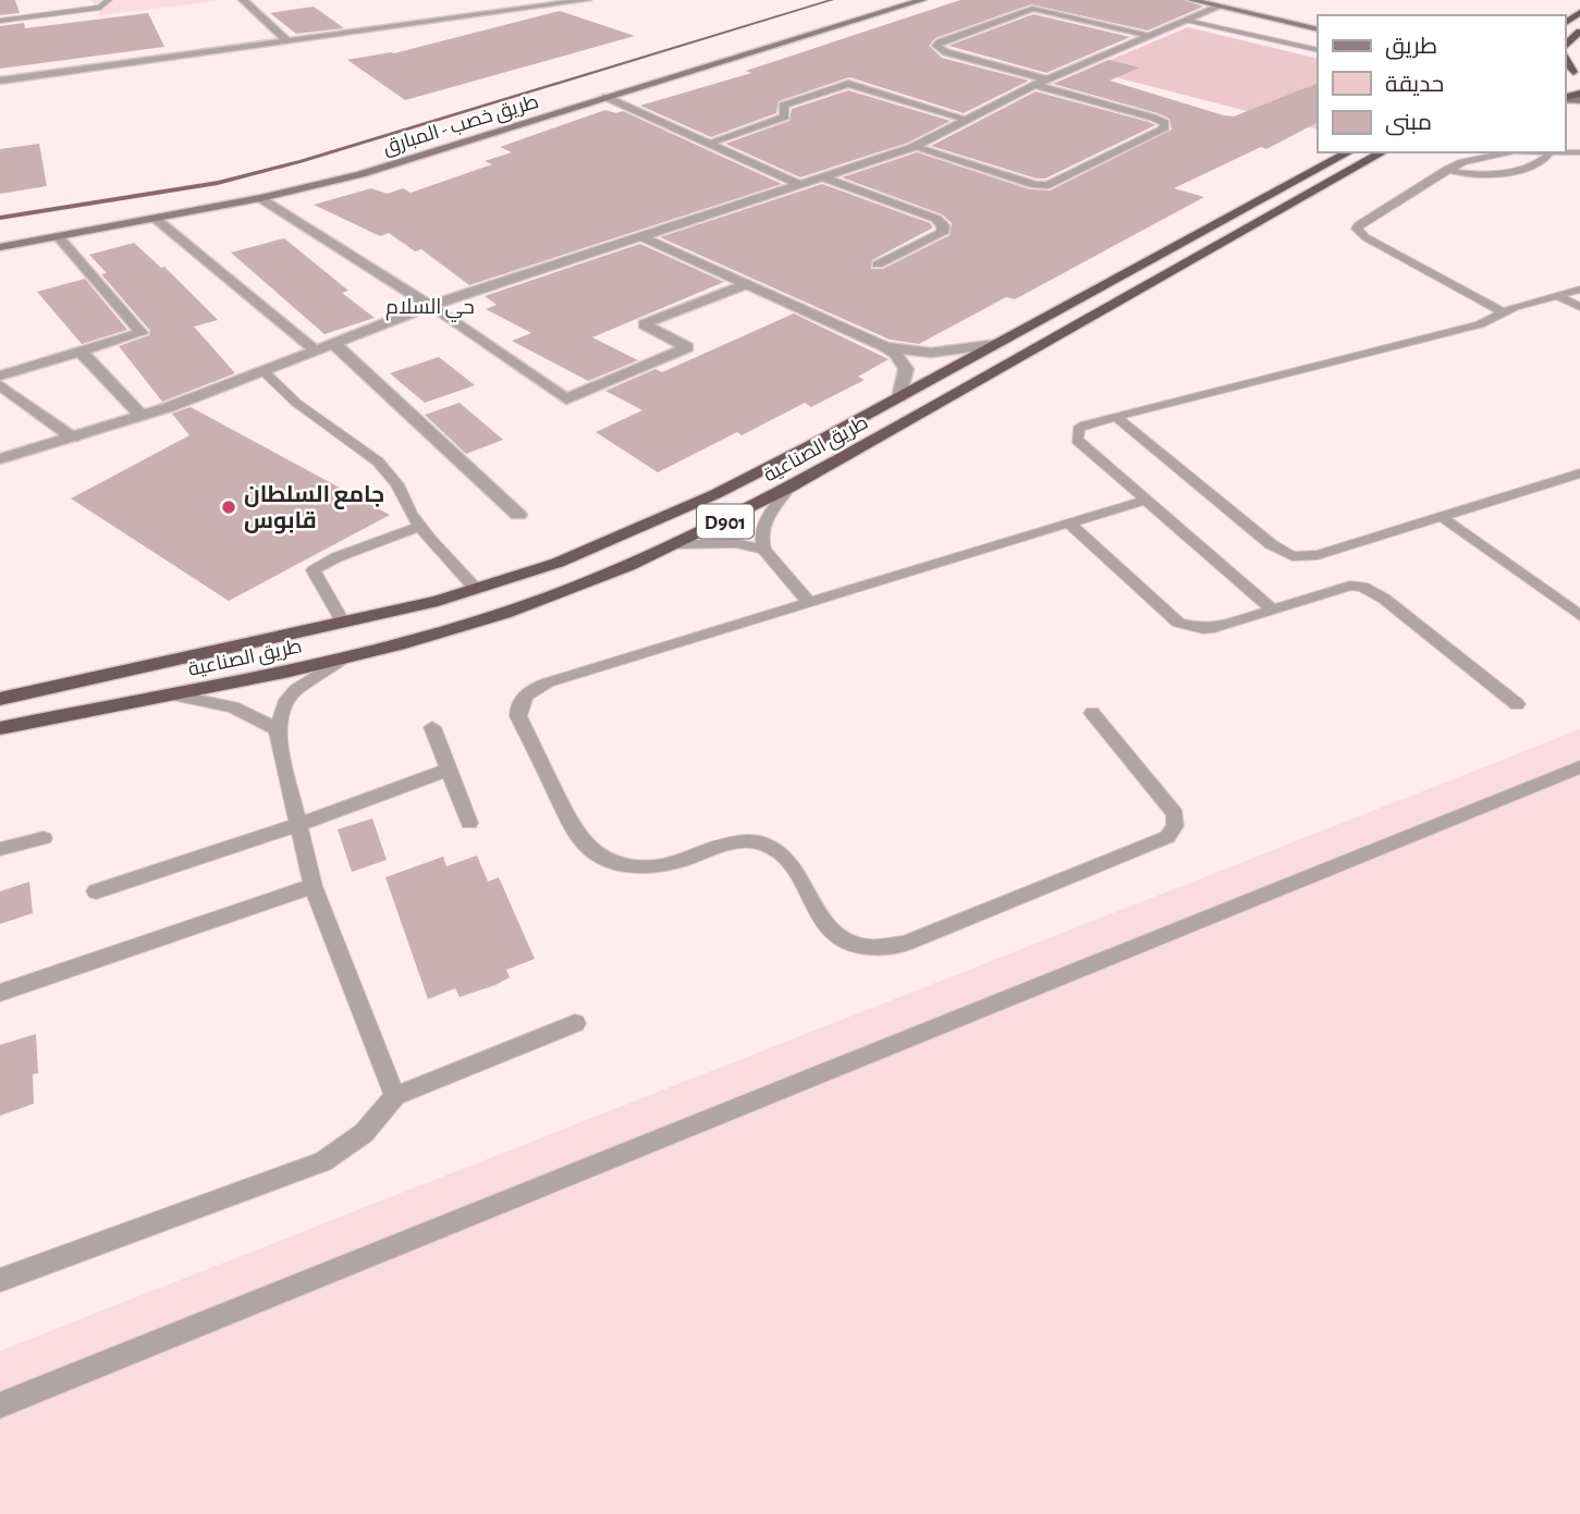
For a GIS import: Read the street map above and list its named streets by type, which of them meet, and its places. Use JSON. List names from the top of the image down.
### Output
{
  "streets": {
    "highway": ["طريق الصناعية", "D901"],
    "main road": ["طريق خصب - المبارق"]
  },
  "districts": ["حي السلام"],
  "places": ["جامع السلطان قابوس"],
  "legend": ["طريق", "حديقة", "مبنى"]
}
